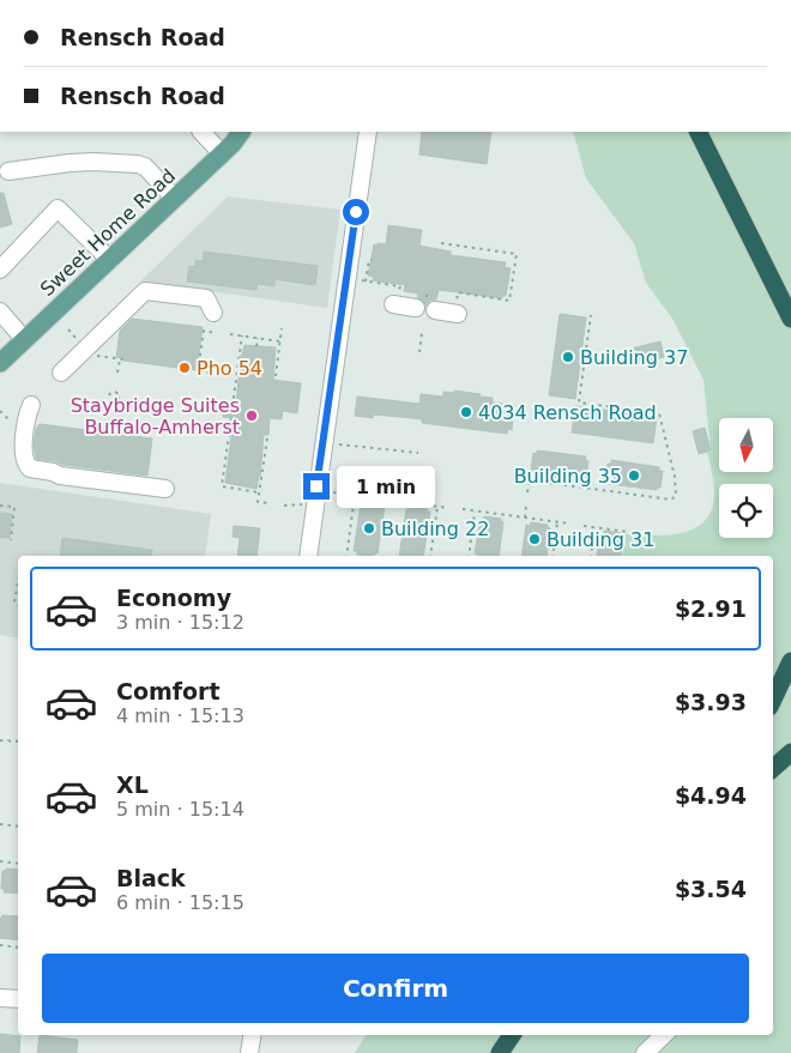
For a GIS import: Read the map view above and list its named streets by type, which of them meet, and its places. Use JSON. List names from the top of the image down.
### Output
{
  "streets": {
    "main road": ["Sweet Home Road"]
  },
  "places": [
    "Building 37",
    "Pho 54",
    "4034 Rensch Road",
    "Staybridge Suites Buffalo-Amherst",
    "Building 35",
    "Building 22",
    "Building 31"
  ],
  "north": "bottom",
  "page": {
    "banner": ["Rensch Road", "Rensch Road"],
    "bubble": "1 min",
    "list": [
      {
        "name": "Economy",
        "note": "3 min · 15:12",
        "value": "$2.91"
      },
      {
        "name": "Comfort",
        "note": "4 min · 15:13",
        "value": "$3.93"
      },
      {
        "name": "XL",
        "note": "5 min · 15:14",
        "value": "$4.94"
      },
      {
        "name": "Black",
        "note": "6 min · 15:15",
        "value": "$3.54"
      }
    ],
    "buttons": "Confirm"
  }
}
